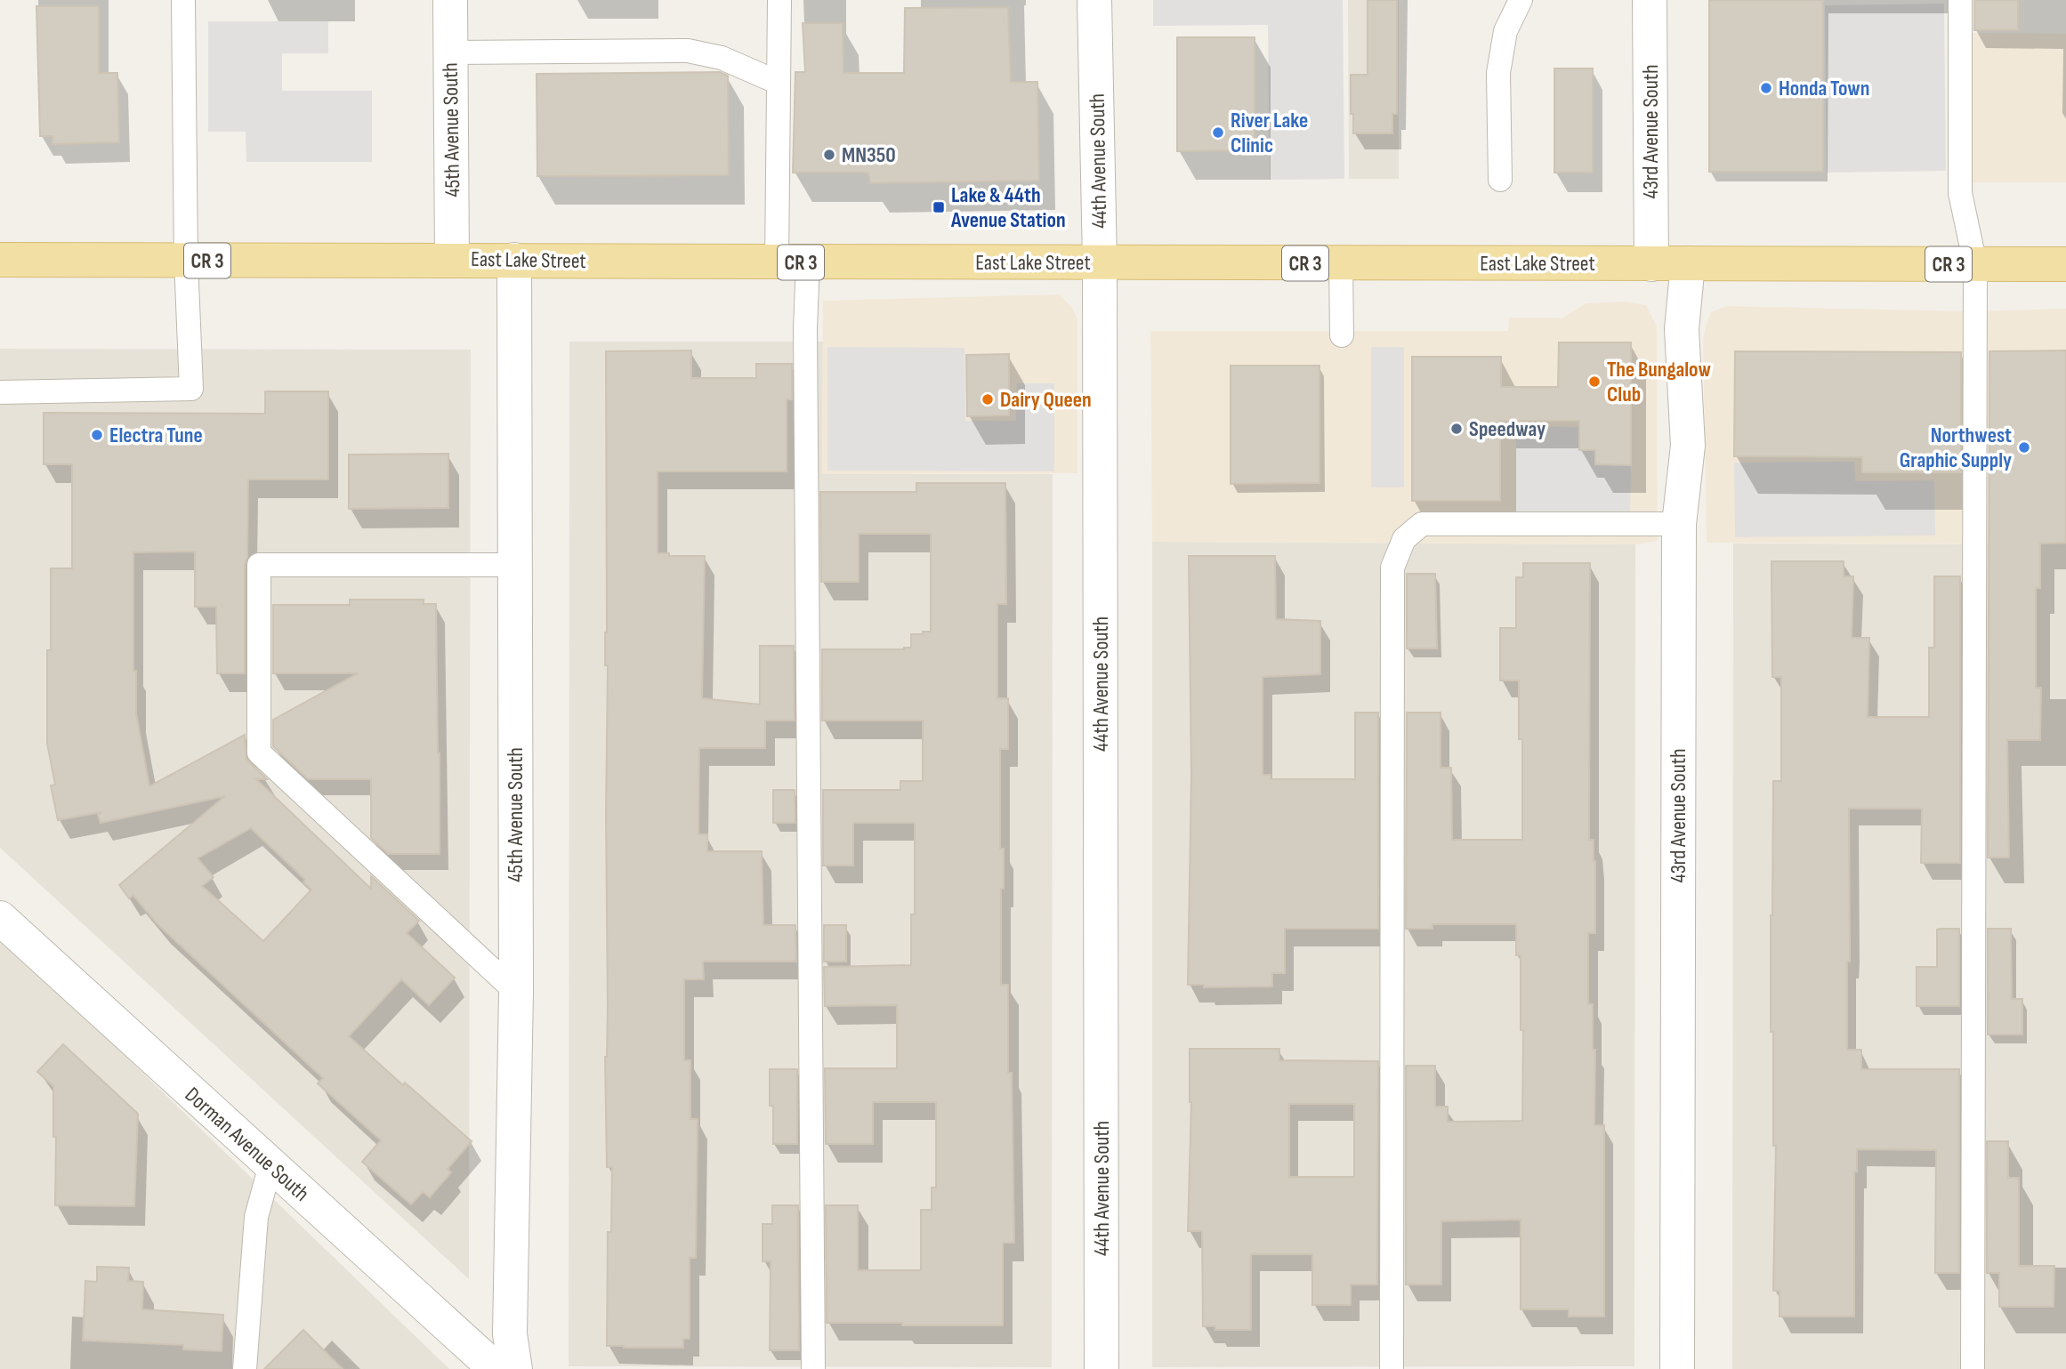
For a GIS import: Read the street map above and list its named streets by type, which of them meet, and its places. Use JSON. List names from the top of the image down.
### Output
{
  "streets": {
    "main road": ["East Lake Street", "CR 3"],
    "street": [
      "45th Avenue South",
      "43rd Avenue South",
      "44th Avenue South",
      "Dorman Avenue South"
    ]
  },
  "crossings": [
    ["45th Avenue South", "East Lake Street"],
    ["43rd Avenue South", "East Lake Street"],
    ["44th Avenue South", "East Lake Street"]
  ],
  "places": {
    "other": [
      "Honda Town",
      "River Lake Clinic",
      "MN350",
      "The Bungalow Club",
      "Dairy Queen",
      "Speedway",
      "Electra Tune",
      "Northwest Graphic Supply"
    ],
    "transit": ["Lake & 44th Avenue Station"]
  }
}
